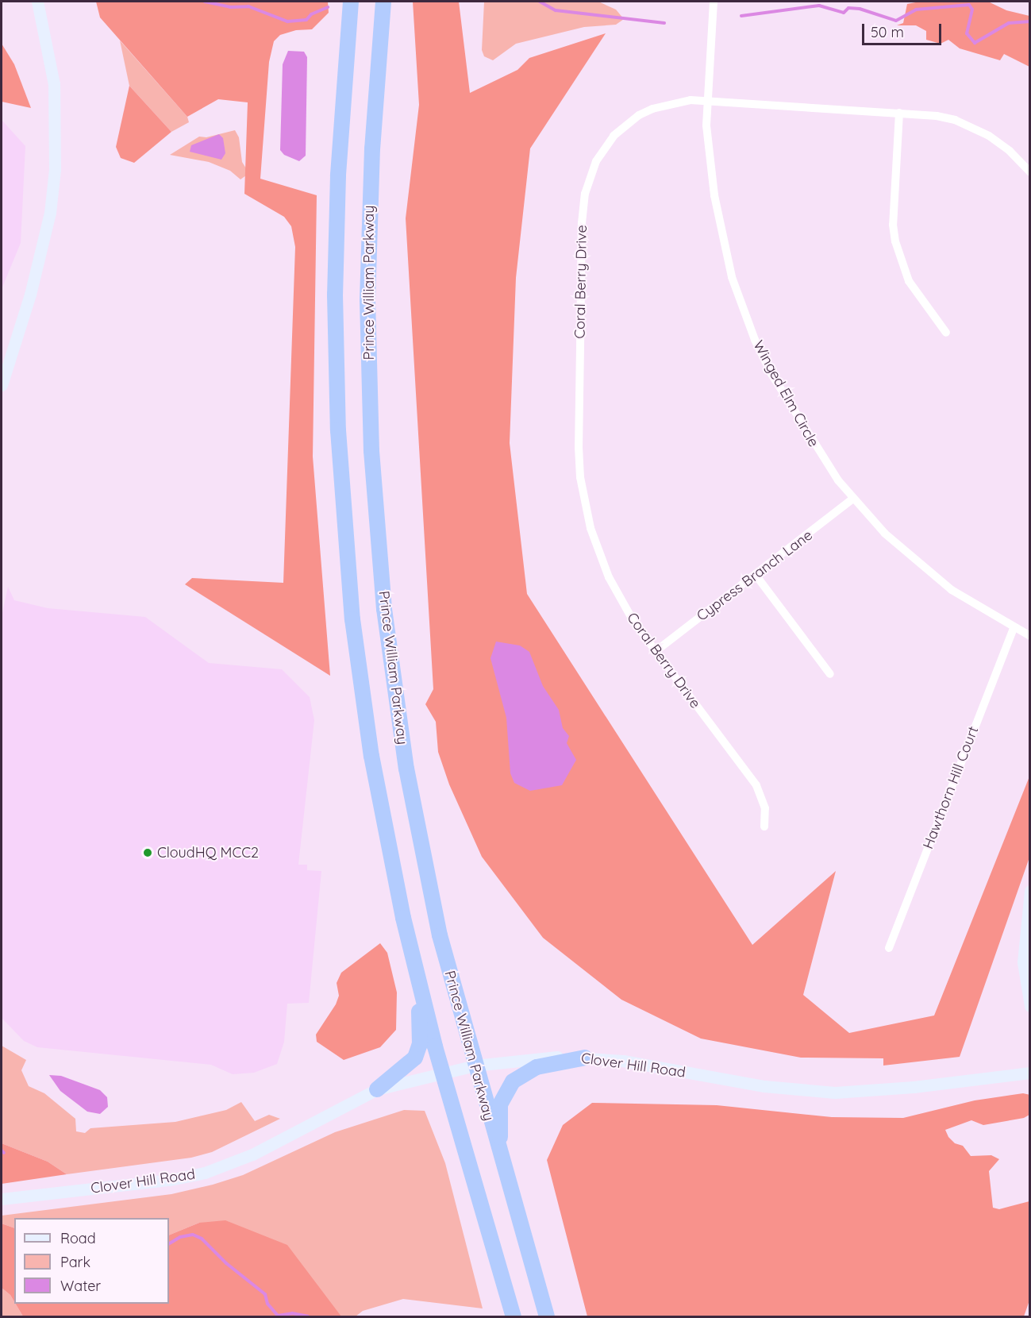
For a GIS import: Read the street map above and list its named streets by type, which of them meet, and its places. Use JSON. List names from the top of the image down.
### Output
{
  "streets": {
    "highway": ["Prince William Parkway"],
    "street": [
      "Coral Berry Drive",
      "Winged Elm Circle",
      "Cypress Branch Lane",
      "Hawthorn Hill Court",
      "Clover Hill Road"
    ]
  },
  "crossings": [
    ["Coral Berry Drive", "Winged Elm Circle"],
    ["Coral Berry Drive", "Cypress Branch Lane"],
    ["Prince William Parkway", "Clover Hill Road"],
    ["Winged Elm Circle", "Cypress Branch Lane"],
    ["Winged Elm Circle", "Hawthorn Hill Court"]
  ],
  "places": ["CloudHQ MCC2"],
  "legend": ["Road", "Park", "Water"],
  "scale_bar": "50 m"
}
